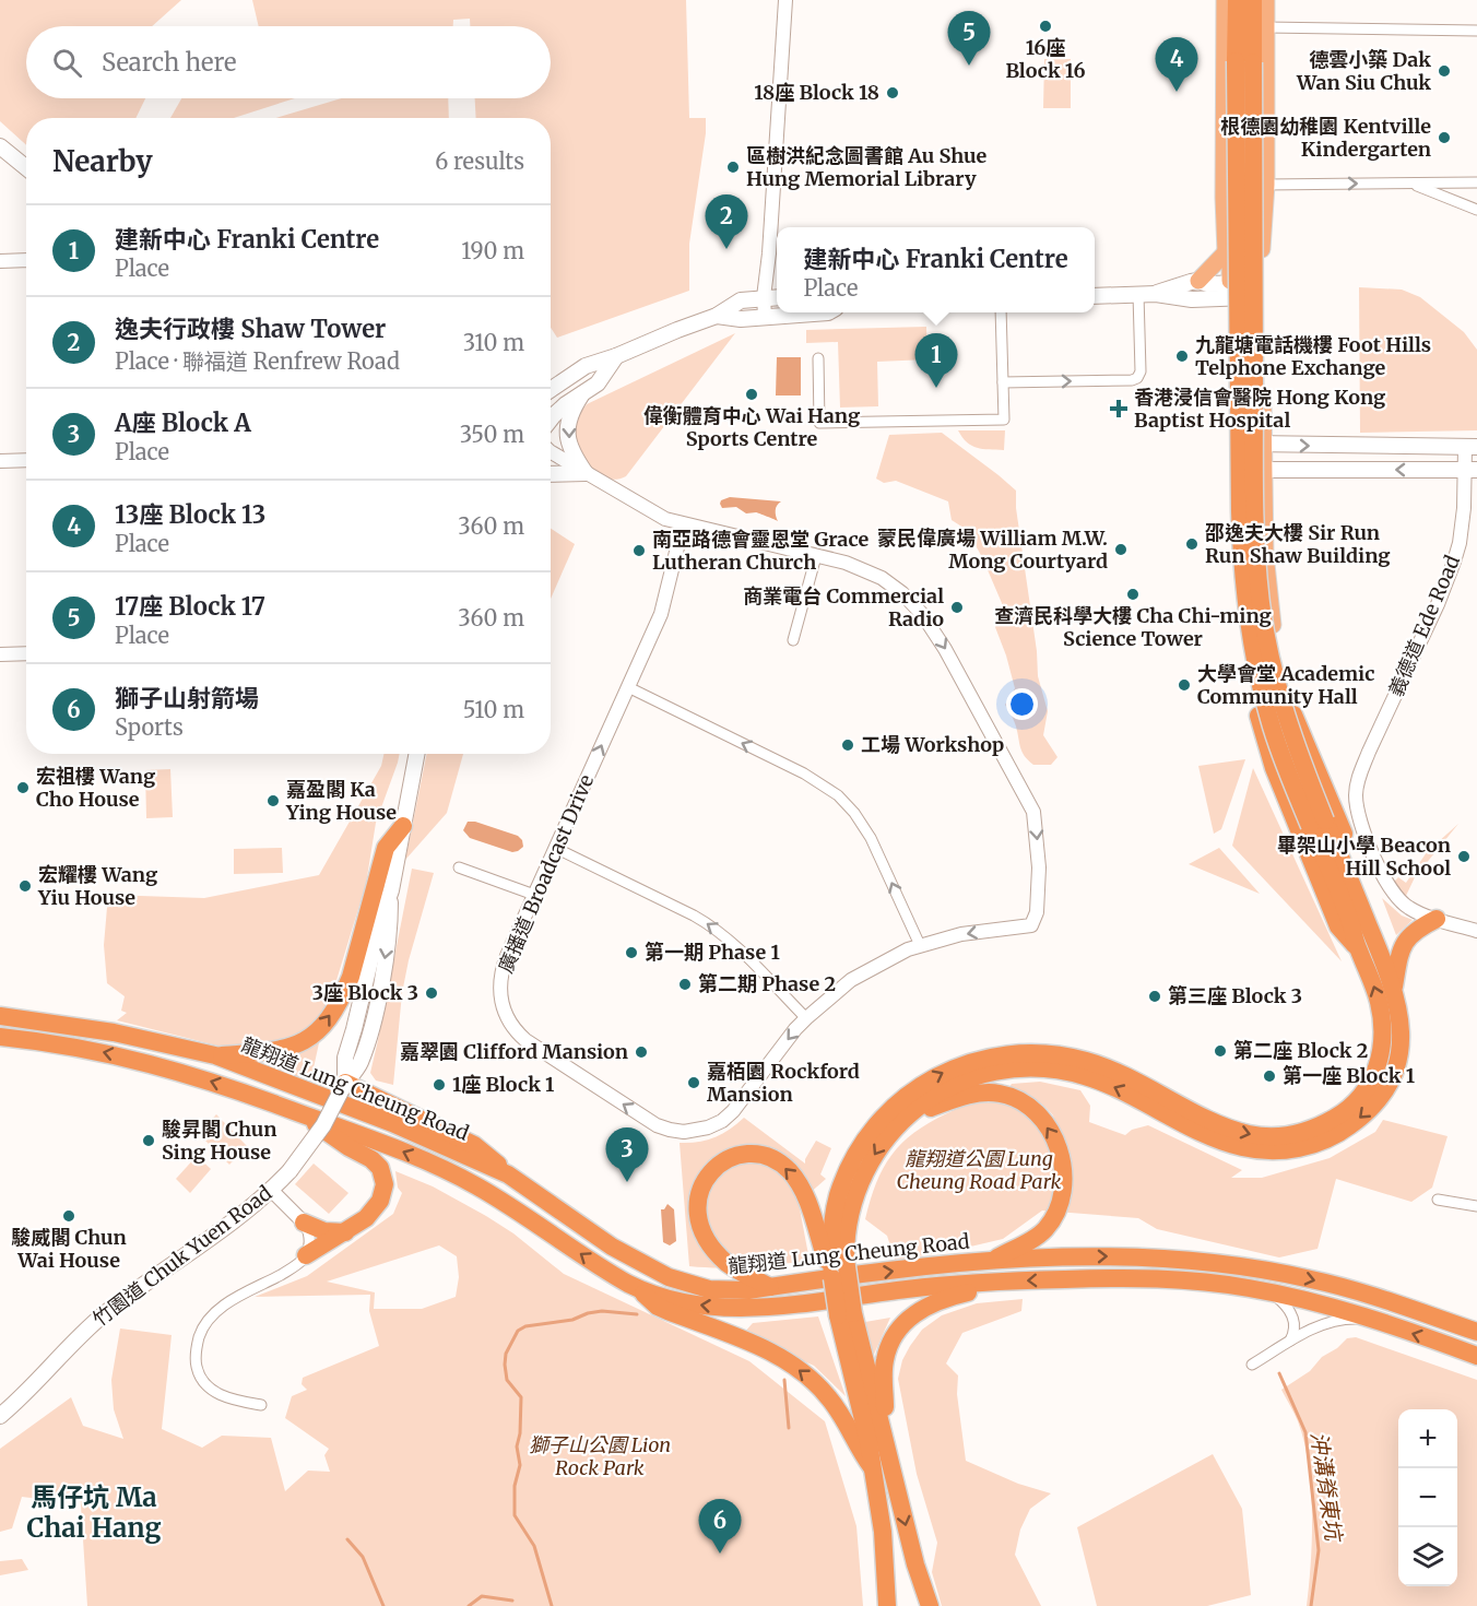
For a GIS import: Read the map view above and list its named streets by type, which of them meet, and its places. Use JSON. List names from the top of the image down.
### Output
{
  "streets": {
    "highway": ["龍翔道 Lung Cheung Road"],
    "main road": ["竹園道 Chuk Yuen Road"],
    "street": ["義德道 Ede Road", "廣播道 Broadcast Drive"]
  },
  "districts": ["馬仔坑 Ma Chai Hang"],
  "water": ["沖溝脊東坑"],
  "parks": ["龍翔道公園 Lung Cheung Road Park", "獅子山公園 Lion Rock Park"],
  "places": {
    "other": [
      "16座 Block 16",
      "德雲小築 Dak Wan Siu Chuk",
      "18座 Block 18",
      "根德園幼稚園 Kentville Kindergarten",
      "區樹洪紀念圖書館 Au Shue Hung Memorial Library",
      "九龍塘電話機樓 Foot Hills Telphone Exchange",
      "偉衡體育中心 Wai Hang Sports Centre",
      "邵逸夫大樓 Sir Run Run Shaw Building",
      "蒙民偉廣場 William M.W. Mong Courtyard",
      "南亞路德會靈恩堂 Grace Lutheran Church",
      "查濟民科學大樓 Cha Chi-ming Science Tower",
      "商業電台 Commercial Radio",
      "大學會堂 Academic Community Hall",
      "工場 Workshop",
      "宏祖樓 Wang Cho House",
      "嘉盈閣 Ka Ying House",
      "畢架山小學 Beacon Hill School",
      "宏耀樓 Wang Yiu House",
      "第一期 Phase 1",
      "第二期 Phase 2",
      "3座 Block 3",
      "第三座 Block 3",
      "第二座 Block 2",
      "嘉翠園 Clifford Mansion",
      "第一座 Block 1",
      "嘉栢園 Rockford Mansion",
      "1座 Block 1",
      "駿昇閣 Chun Sing House",
      "駿威閣 Chun Wai House"
    ],
    "health": ["香港浸信會醫院 Hong Kong Baptist Hospital"]
  },
  "page": {
    "pins": [
      "5",
      "4",
      "2",
      "1",
      "3",
      "6"
    ],
    "search": "Search here",
    "heading": ["Nearby", "6 results"],
    "list": [
      {
        "mark": "1",
        "name": "建新中心 Franki Centre",
        "note": "Place",
        "value": "190 m"
      },
      {
        "mark": "2",
        "name": "逸夫行政樓 Shaw Tower",
        "note": "Place · 聯福道 Renfrew Road",
        "value": "310 m"
      },
      {
        "mark": "3",
        "name": "A座 Block A",
        "note": "Place",
        "value": "350 m"
      },
      {
        "mark": "4",
        "name": "13座 Block 13",
        "note": "Place",
        "value": "360 m"
      },
      {
        "mark": "5",
        "name": "17座 Block 17",
        "note": "Place",
        "value": "360 m"
      },
      {
        "mark": "6",
        "name": "獅子山射箭場",
        "note": "Sports",
        "value": "510 m"
      }
    ],
    "popup": ["建新中心 Franki Centre", "Place"],
    "map_buttons": ["+", "−"]
  }
}
